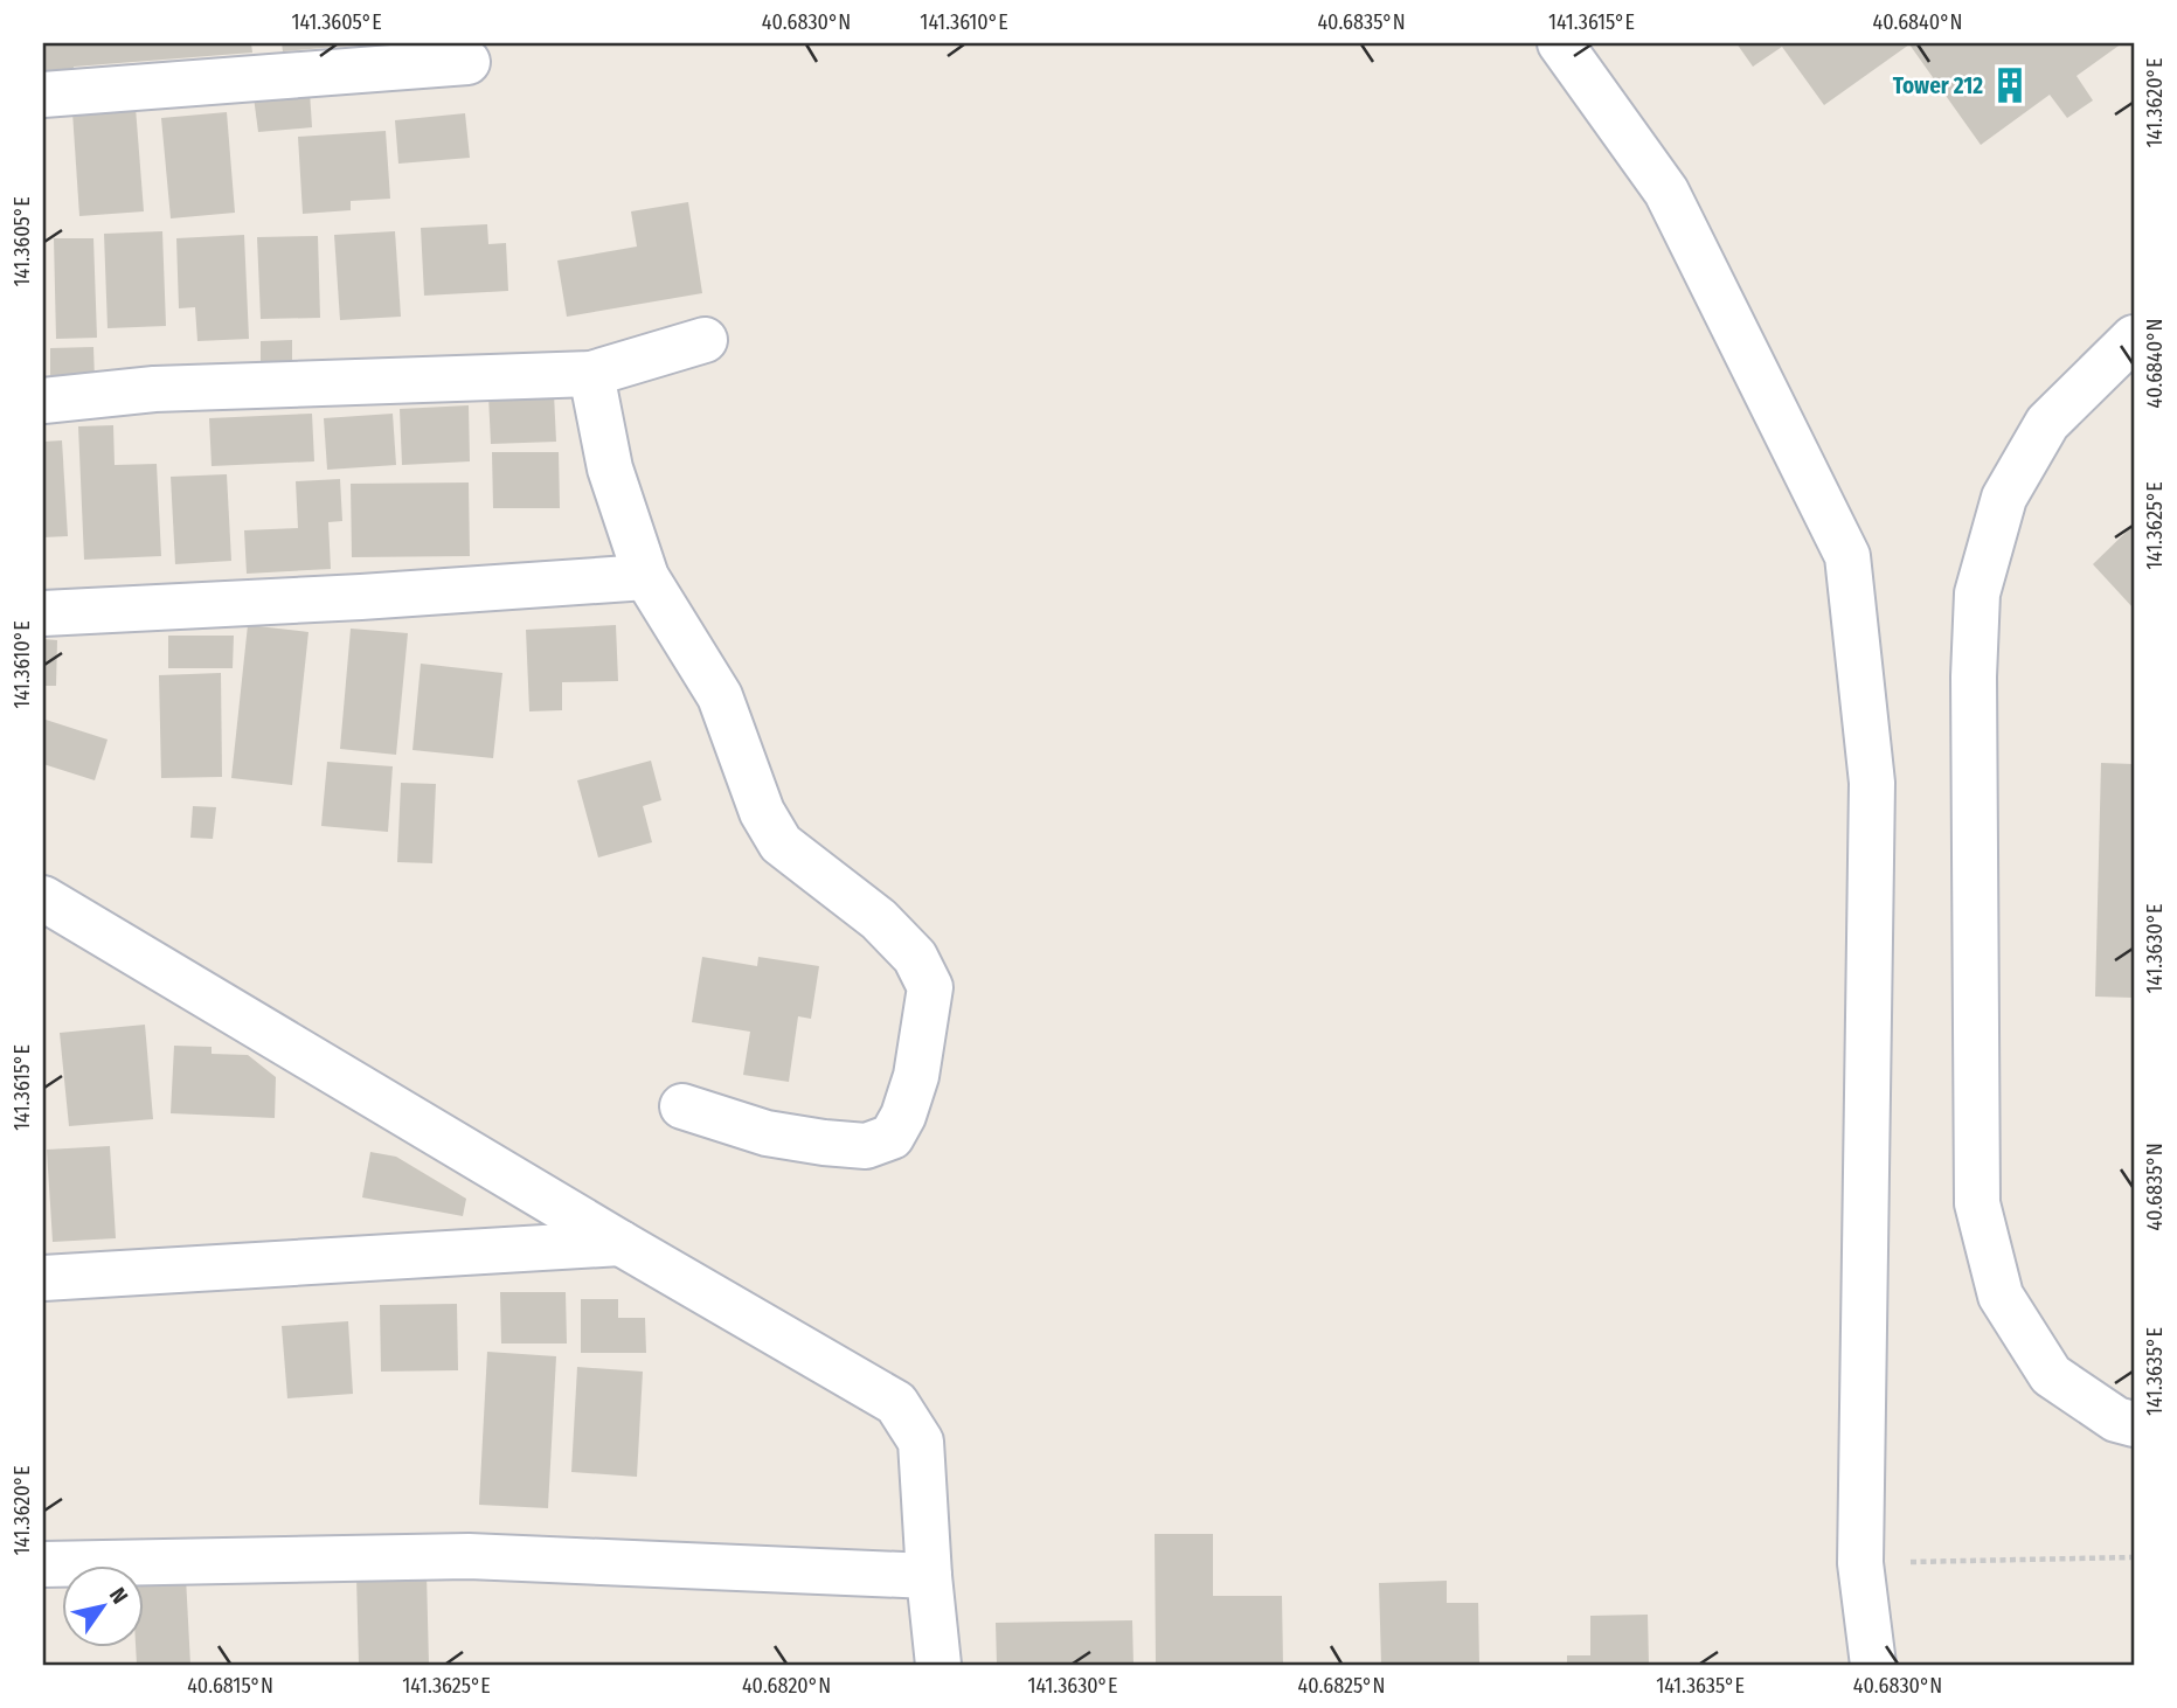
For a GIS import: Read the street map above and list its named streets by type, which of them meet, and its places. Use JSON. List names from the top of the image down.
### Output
{
  "places": {
    "building": ["Tower 212"]
  },
  "north": "top right",
  "coordinates": [
    "141.3605°E",
    "40.6830°N",
    "141.3610°E",
    "40.6835°N",
    "141.3615°E",
    "40.6840°N",
    "141.3620°E",
    "141.3625°E",
    "141.3630°E",
    "141.3635°E",
    "40.6815°N",
    "40.6820°N",
    "40.6825°N"
  ]
}
